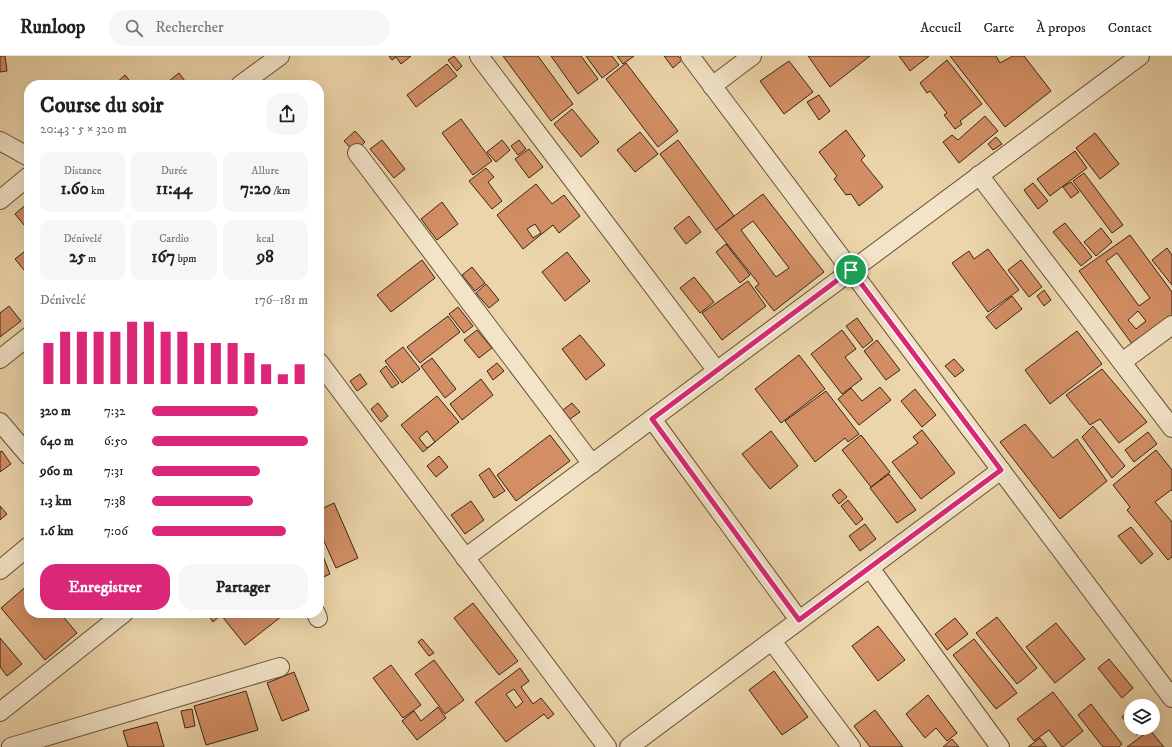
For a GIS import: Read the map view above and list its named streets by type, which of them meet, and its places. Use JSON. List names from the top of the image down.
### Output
{
  "page": {
    "header": "Runloop",
    "search": "Rechercher",
    "nav": [
      "Accueil",
      "Carte",
      "À propos",
      "Contact"
    ],
    "heading": ["Course du soir", "20:43 · 5 × 320 m"],
    "stats": [
      ["Distance", "1.60 km"],
      ["Durée", "11:44"],
      ["Allure", "7:20 /km"],
      ["Dénivelé", "25 m"],
      ["Cardio", "167 bpm"],
      ["kcal", "98"]
    ],
    "chart": ["Dénivelé", "176–181 m"],
    "list": [
      {
        "name": "320 m",
        "note": "7:32"
      },
      {
        "name": "640 m",
        "note": "6:50"
      },
      {
        "name": "960 m",
        "note": "7:31"
      },
      {
        "name": "1.3 km",
        "note": "7:38"
      },
      {
        "name": "1.6 km",
        "note": "7:06"
      }
    ],
    "buttons": ["Enregistrer", "Partager"]
  }
}
